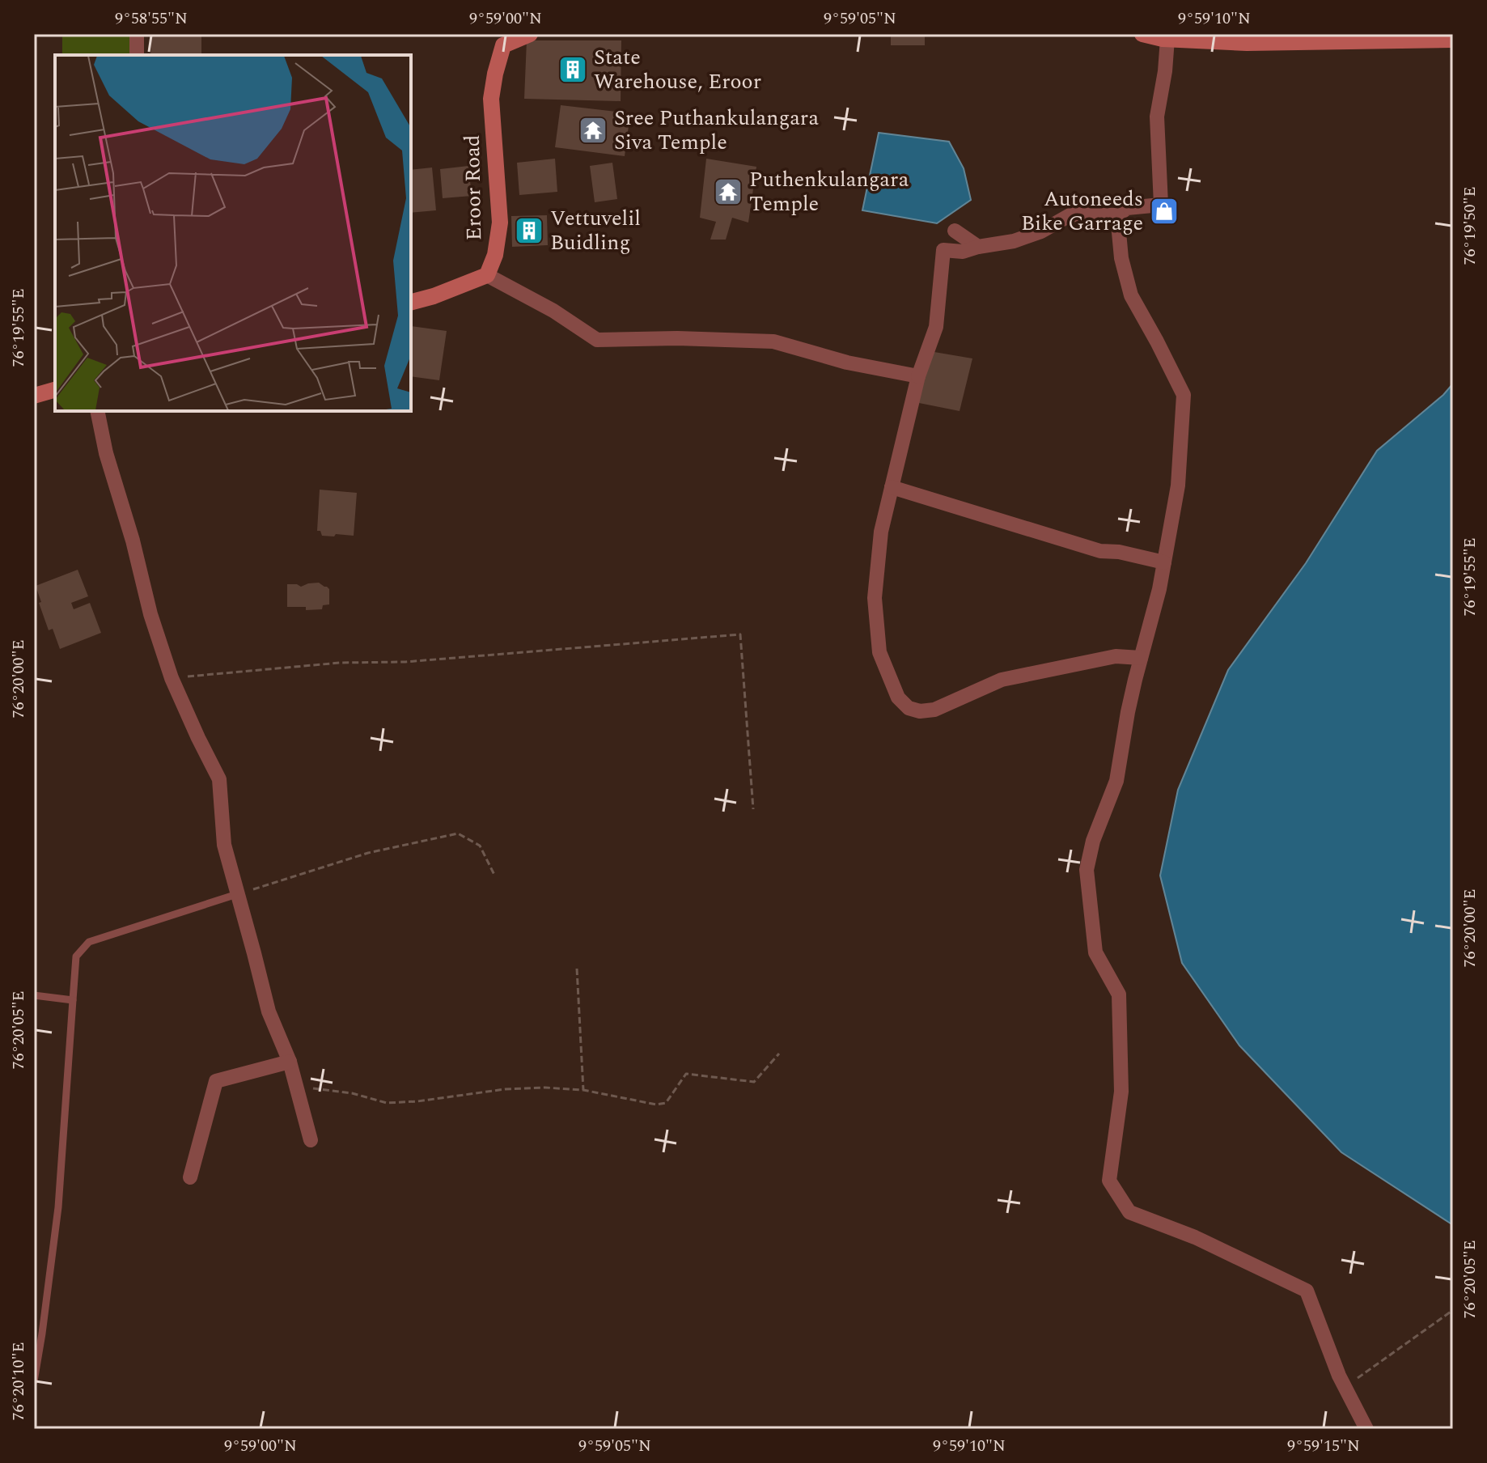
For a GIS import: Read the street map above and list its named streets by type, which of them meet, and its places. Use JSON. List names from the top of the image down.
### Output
{
  "streets": {
    "main road": ["Eroor Road"]
  },
  "places": {
    "building": ["State Warehouse, Eroor", "Vettuvelil Buidling"],
    "temple": ["Sree Puthankulangara Siva Temple", "Puthenkulangara Temple"],
    "shop": ["Autoneeds Bike Garrage"]
  },
  "coordinates": [
    "9°58'55\"N",
    "9°59'00\"N",
    "9°59'05\"N",
    "9°59'10\"N",
    "76°19'50\"E",
    "76°19'55\"E",
    "76°20'00\"E",
    "76°20'05\"E",
    "76°20'10\"E",
    "9°59'15\"N"
  ]
}
